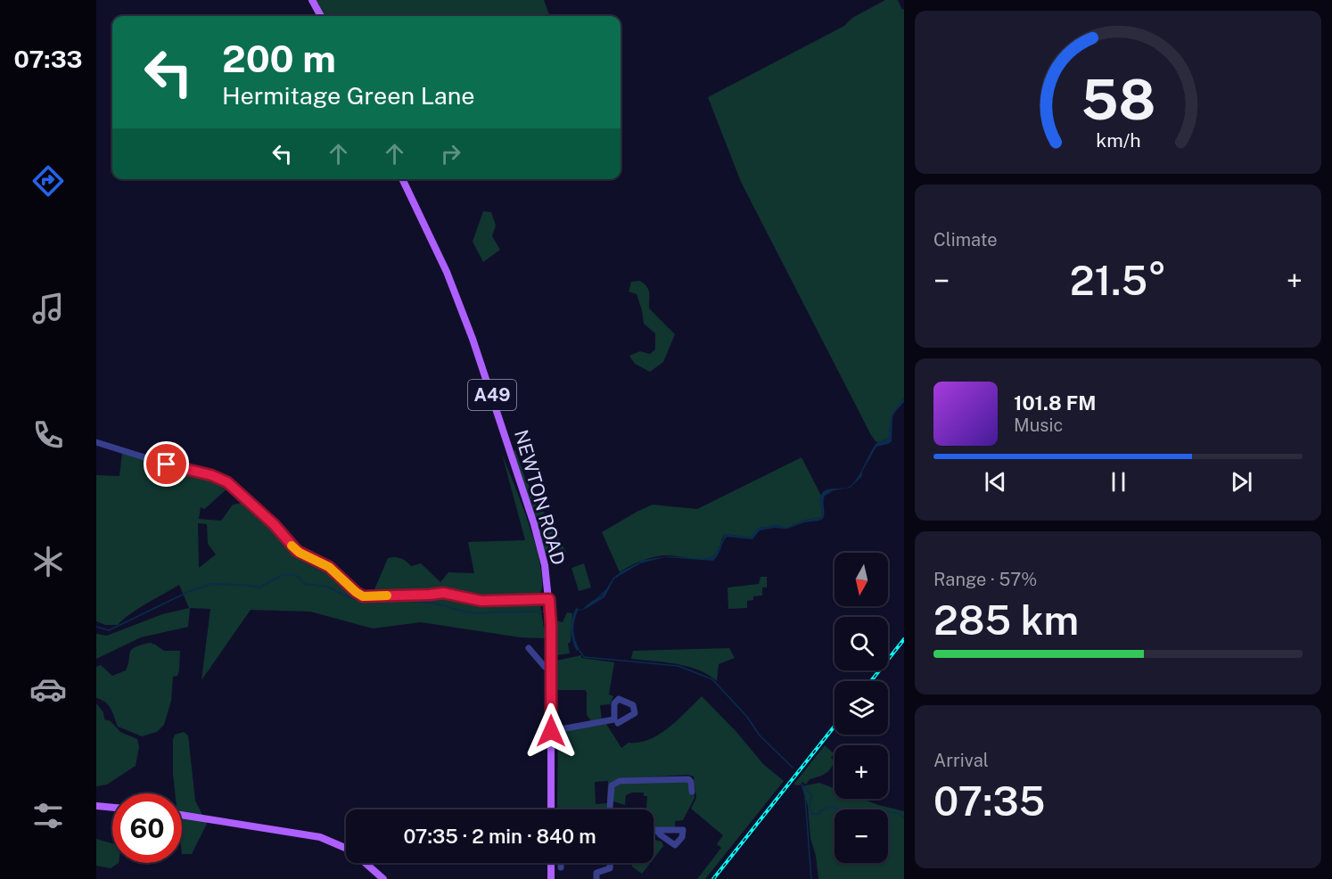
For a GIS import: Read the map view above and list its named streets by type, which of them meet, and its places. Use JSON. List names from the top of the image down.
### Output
{
  "streets": {
    "main road": ["A49", "NEWTON ROAD"]
  },
  "crossings": [
    ["A49", "NEWTON ROAD"]
  ],
  "north": "bottom",
  "page": {
    "tabs": "07:33",
    "turn": ["200 m", "Hermitage Green Lane"],
    "tile": [
      "Climate",
      ["Range · 57%", "285 km"],
      ["Arrival", "07:35"]
    ],
    "heat": ["−", "21.5°", "+"],
    "song": ["101.8 FM", "Music"],
    "map_buttons": ["+", "−"],
    "limit": "60",
    "trip": "07:35 · 2 min · 840 m",
    "gauge": ["58", "km/h"]
  }
}
